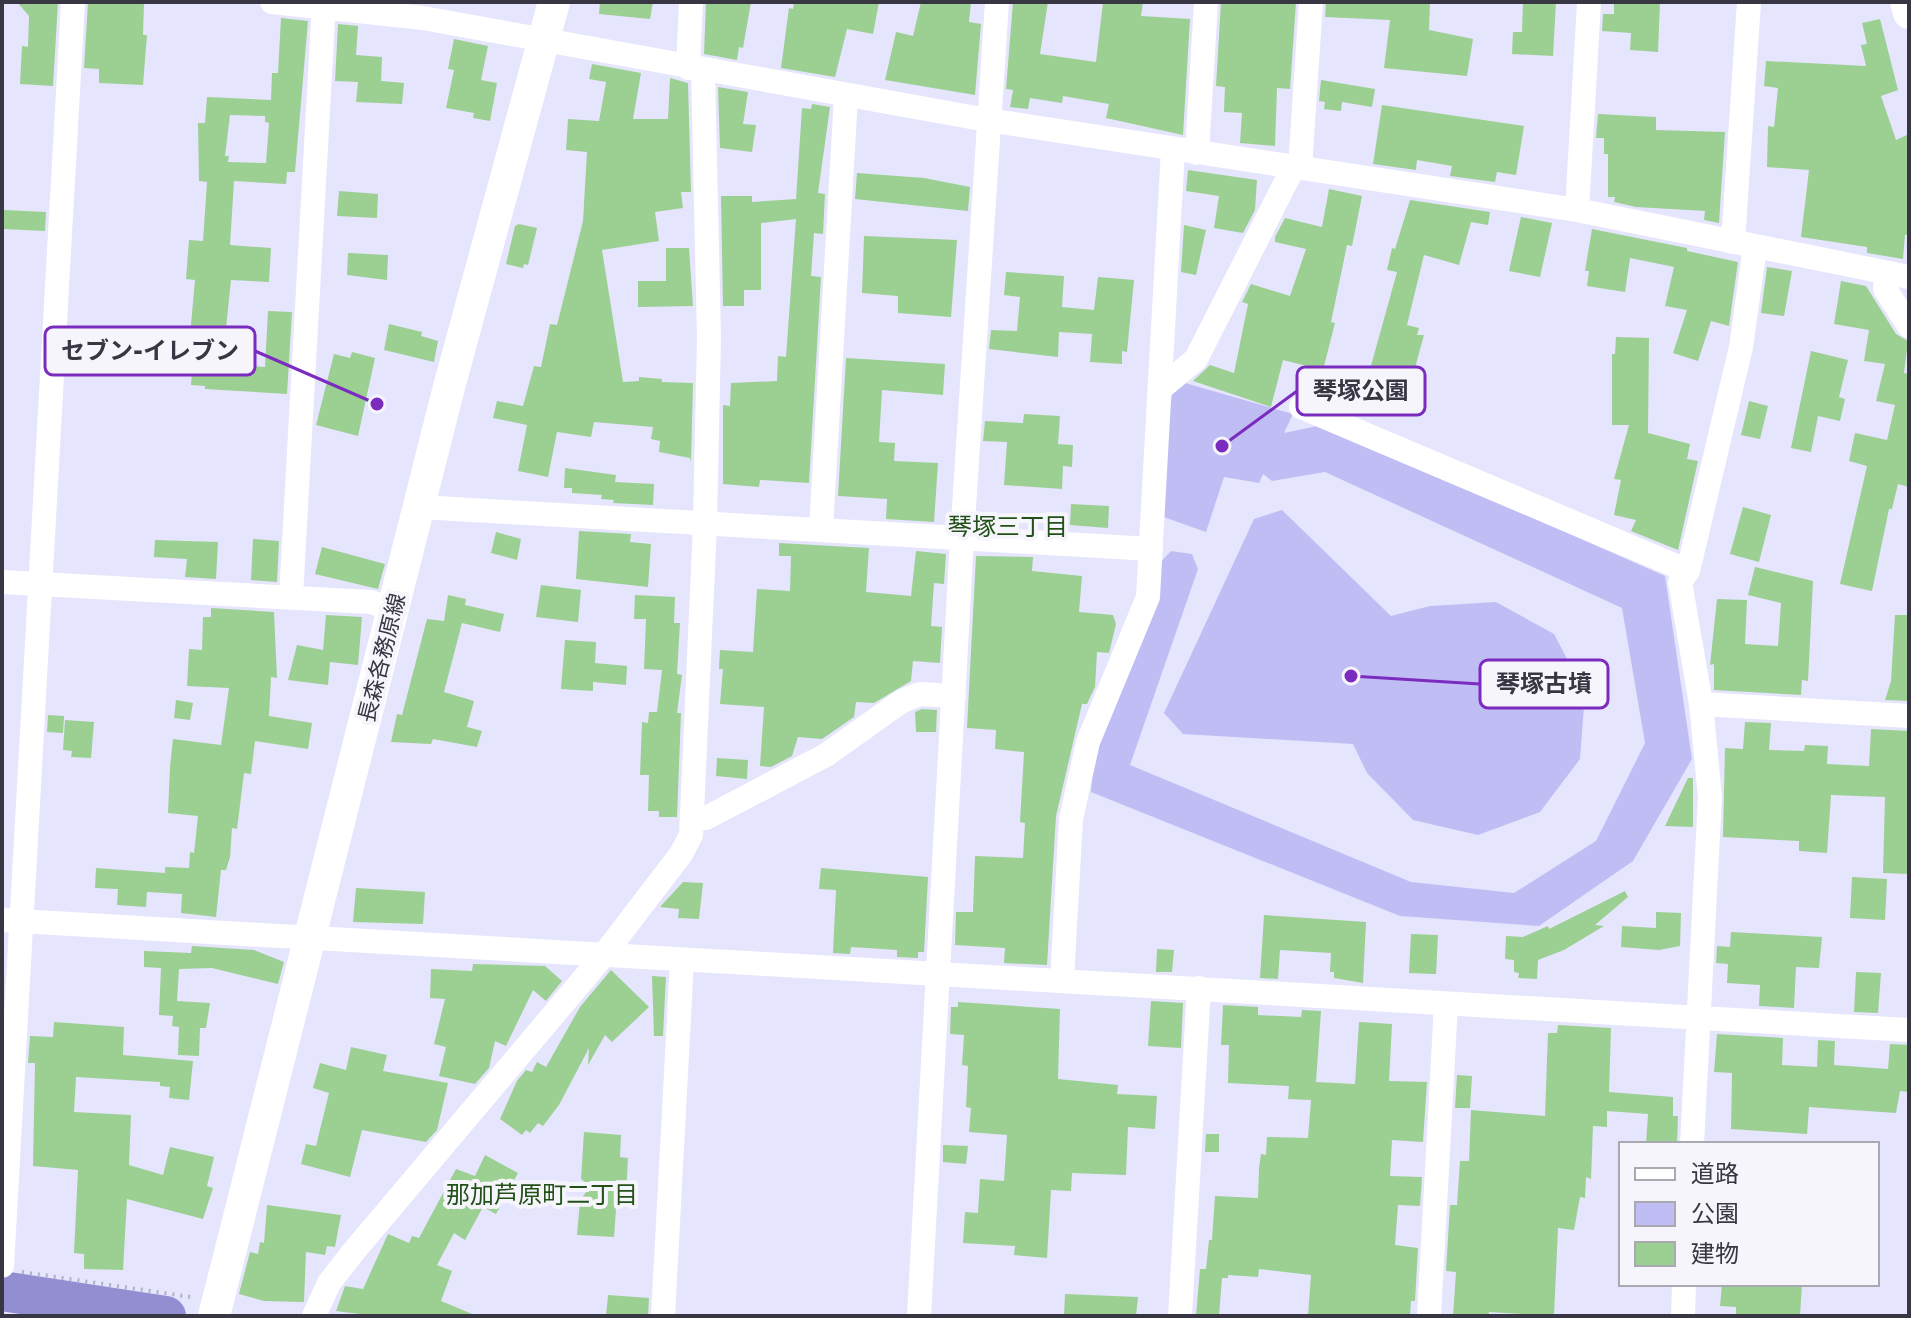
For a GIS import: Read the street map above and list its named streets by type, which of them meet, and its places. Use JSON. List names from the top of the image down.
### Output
{
  "streets": {
    "main road": ["長森各務原線"]
  },
  "districts": ["琴塚三丁目", "那加芦原町二丁目"],
  "places": ["セブン-イレブン", "琴塚公園", "琴塚古墳"],
  "legend": ["道路", "公園", "建物"]
}
